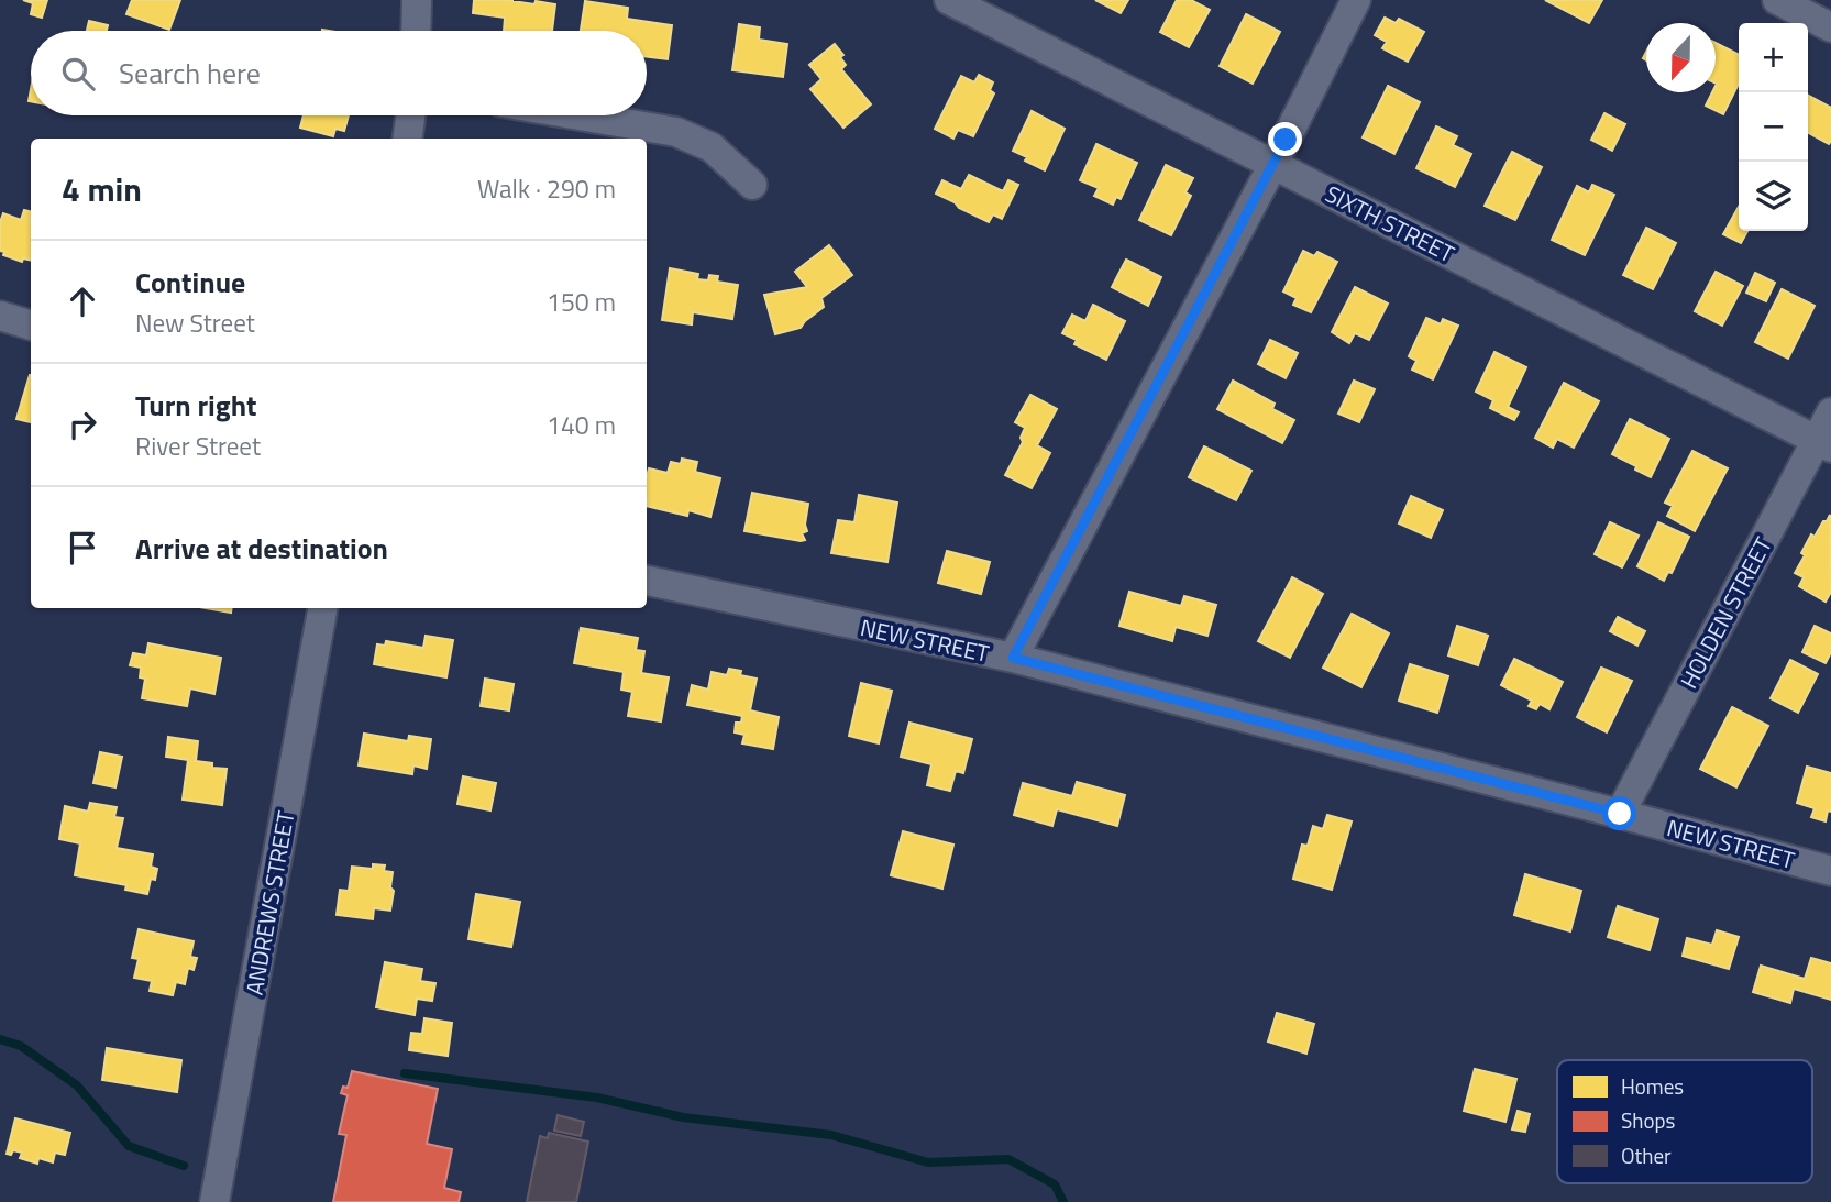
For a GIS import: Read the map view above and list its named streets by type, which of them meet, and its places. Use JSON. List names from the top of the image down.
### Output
{
  "streets": {
    "street": [
      "SIXTH STREET",
      "HOLDEN STREET",
      "NEW STREET",
      "ANDREWS STREET"
    ]
  },
  "crossings": [
    ["SIXTH STREET", "HOLDEN STREET"],
    ["HOLDEN STREET", "NEW STREET"]
  ],
  "legend": ["Homes", "Shops", "Other"],
  "north": "bottom",
  "page": {
    "map_buttons": ["+", "−"],
    "search": "Search here",
    "heading": ["4 min", "Walk · 290 m"],
    "list": [
      ["Continue", "New Street", "150 m"],
      ["Turn right", "River Street", "140 m"],
      "Arrive at destination"
    ]
  }
}
